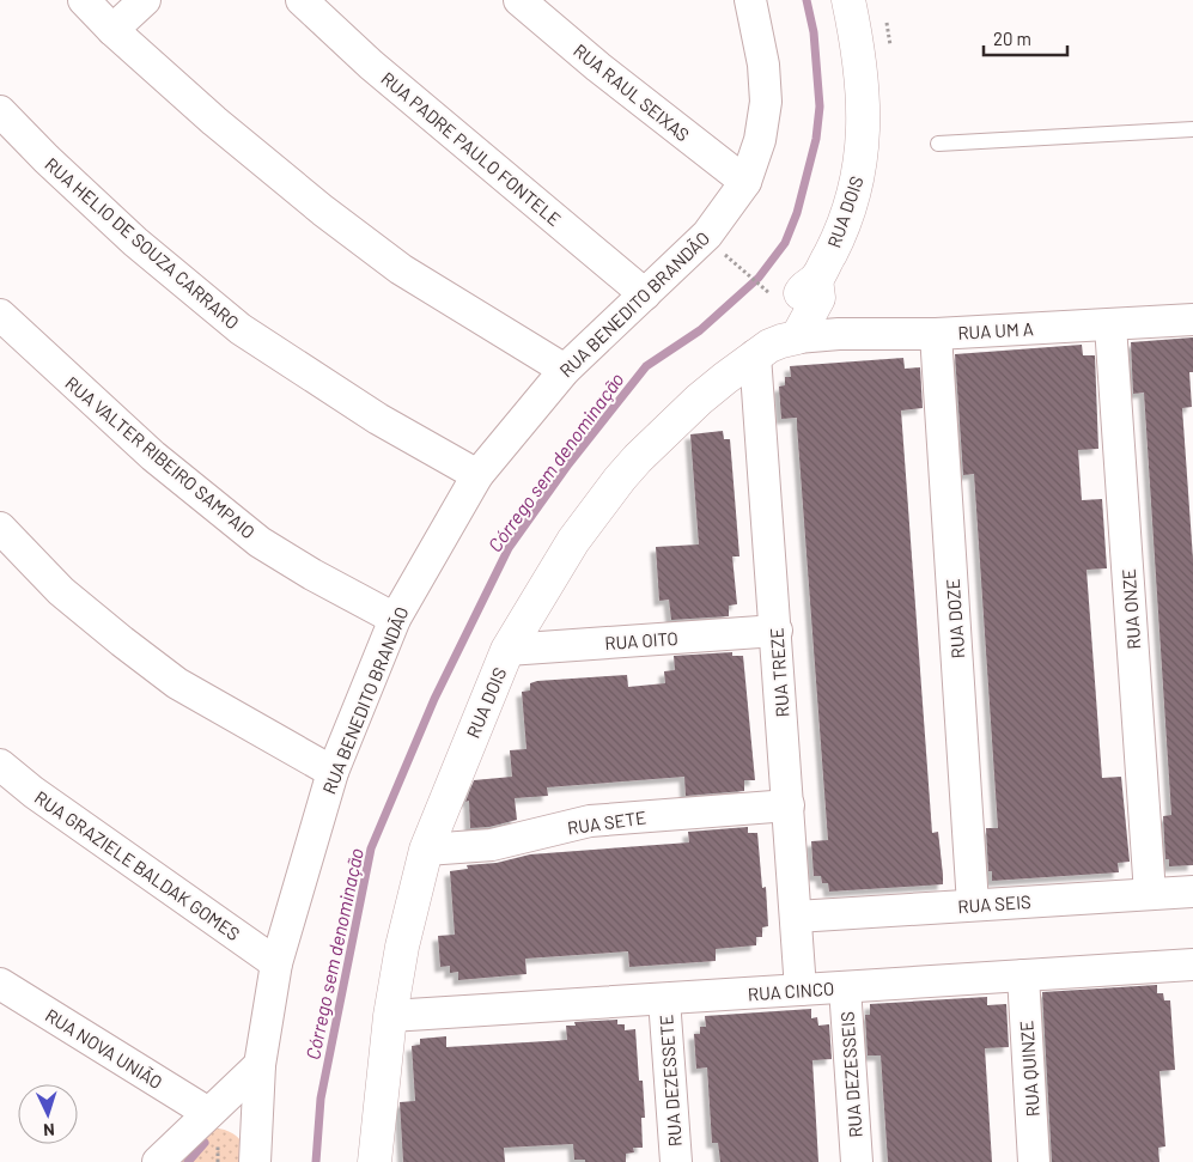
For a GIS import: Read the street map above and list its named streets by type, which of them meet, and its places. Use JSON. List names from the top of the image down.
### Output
{
  "streets": {
    "street": [
      "RUA RAUL SEIXAS",
      "RUA PADRE PAULO FONTELE",
      "RUA DOIS",
      "RUA HELIO DE SOUZA CARRARO",
      "RUA BENEDITO BRANDÃO",
      "RUA UM A",
      "RUA VALTER RIBEIRO SAMPAIO",
      "RUA ONZE",
      "RUA DOZE",
      "RUA OITO",
      "RUA TREZE",
      "RUA SETE",
      "RUA GRAZIELE BALDAK GOMES",
      "RUA SEIS",
      "RUA CINCO",
      "RUA NOVA UNIÃO",
      "RUA QUINZE",
      "RUA DEZESSEIS",
      "RUA DEZESSETE"
    ]
  },
  "crossings": [
    ["RUA RAUL SEIXAS", "RUA BENEDITO BRANDÃO"],
    ["RUA PADRE PAULO FONTELE", "RUA BENEDITO BRANDÃO"],
    ["RUA DOIS", "RUA UM A"],
    ["RUA DOIS", "RUA OITO"],
    ["RUA DOIS", "RUA TREZE"],
    ["RUA DOIS", "RUA SETE"],
    ["RUA DOIS", "RUA CINCO"],
    ["RUA HELIO DE SOUZA CARRARO", "RUA BENEDITO BRANDÃO"],
    ["RUA BENEDITO BRANDÃO", "RUA VALTER RIBEIRO SAMPAIO"],
    ["RUA BENEDITO BRANDÃO", "RUA GRAZIELE BALDAK GOMES"],
    ["RUA UM A", "RUA ONZE"],
    ["RUA UM A", "RUA DOZE"],
    ["RUA UM A", "RUA TREZE"],
    ["RUA ONZE", "RUA SEIS"],
    ["RUA DOZE", "RUA SEIS"],
    ["RUA OITO", "RUA TREZE"],
    ["RUA TREZE", "RUA SETE"],
    ["RUA TREZE", "RUA SEIS"],
    ["RUA TREZE", "RUA CINCO"],
    ["RUA CINCO", "RUA QUINZE"],
    ["RUA CINCO", "RUA DEZESSEIS"],
    ["RUA CINCO", "RUA DEZESSETE"]
  ],
  "water": ["Córrego sem denominação"],
  "scale_bar": "20 m",
  "north": "bottom"
}
